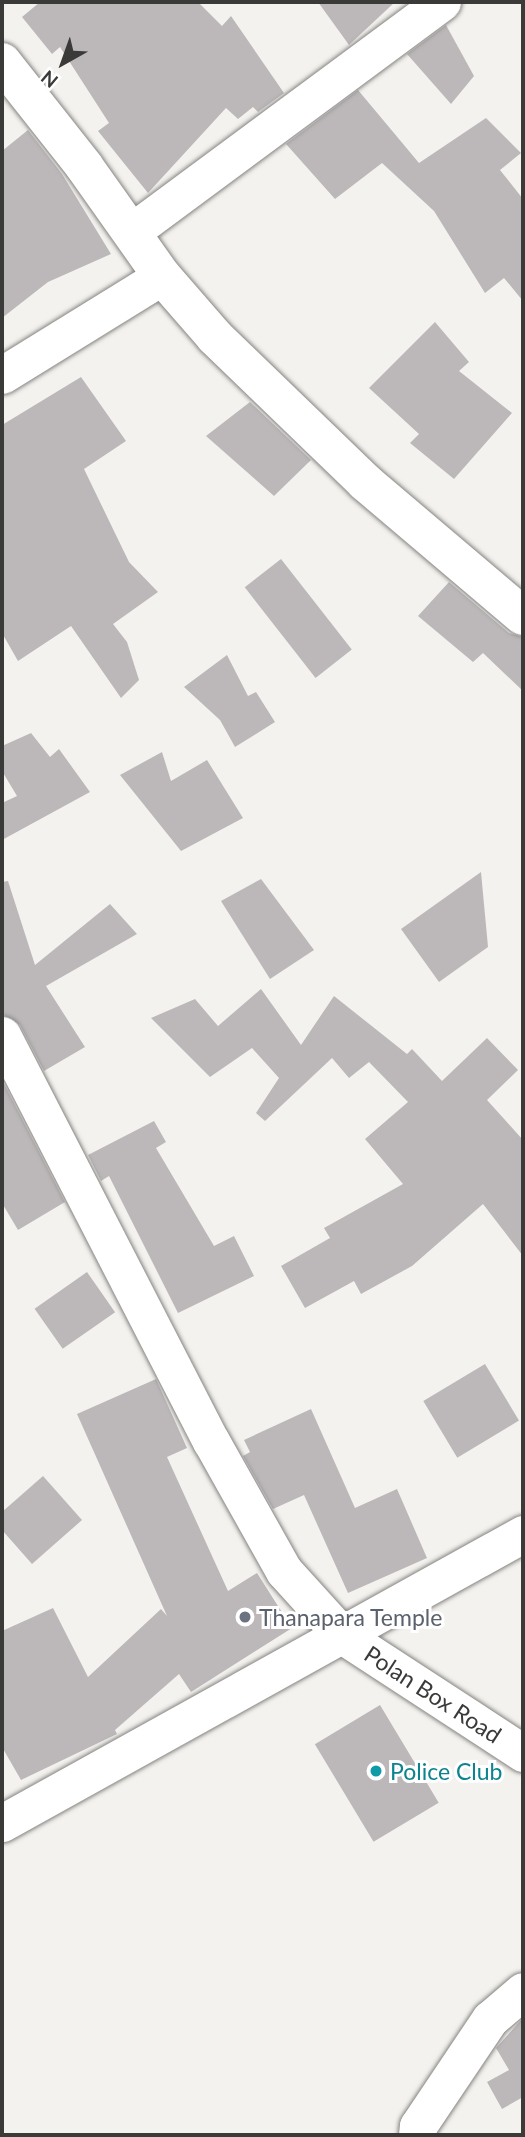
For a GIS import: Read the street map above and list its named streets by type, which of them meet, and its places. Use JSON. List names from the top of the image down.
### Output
{
  "streets": {
    "street": ["Polan Box Road"]
  },
  "places": ["Thanapara Temple", "Police Club"],
  "north": "bottom left"
}
